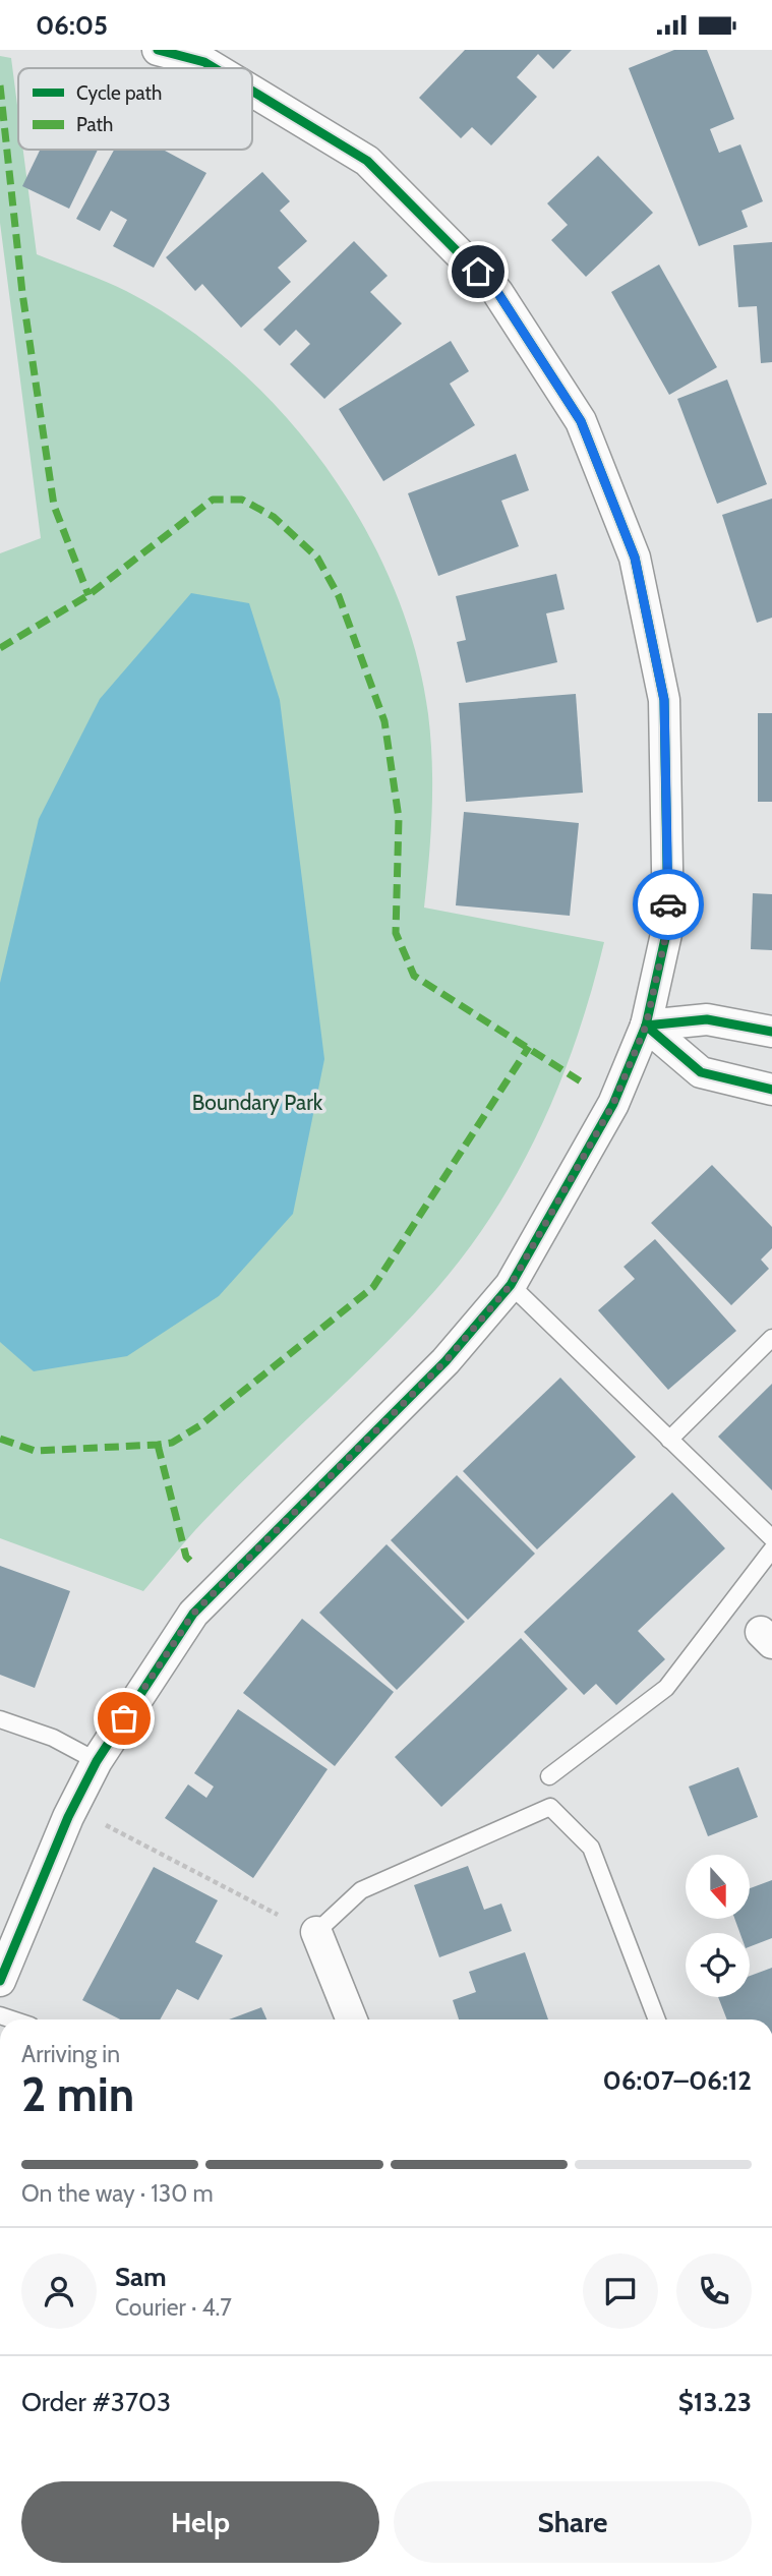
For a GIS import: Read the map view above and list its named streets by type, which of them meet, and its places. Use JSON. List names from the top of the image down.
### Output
{
  "parks": ["Boundary Park"],
  "legend": ["Cycle path", "Path"],
  "north": "bottom",
  "page": {
    "status": "06:05",
    "heading": ["2 min", "Arriving in", "06:07–06:12"],
    "panel": [
      "Sam",
      "Courier · 4.7",
      "Order #3703",
      "$13.23"
    ],
    "bar": "On the way · 130 m",
    "buttons": ["Help", "Share"]
  }
}
